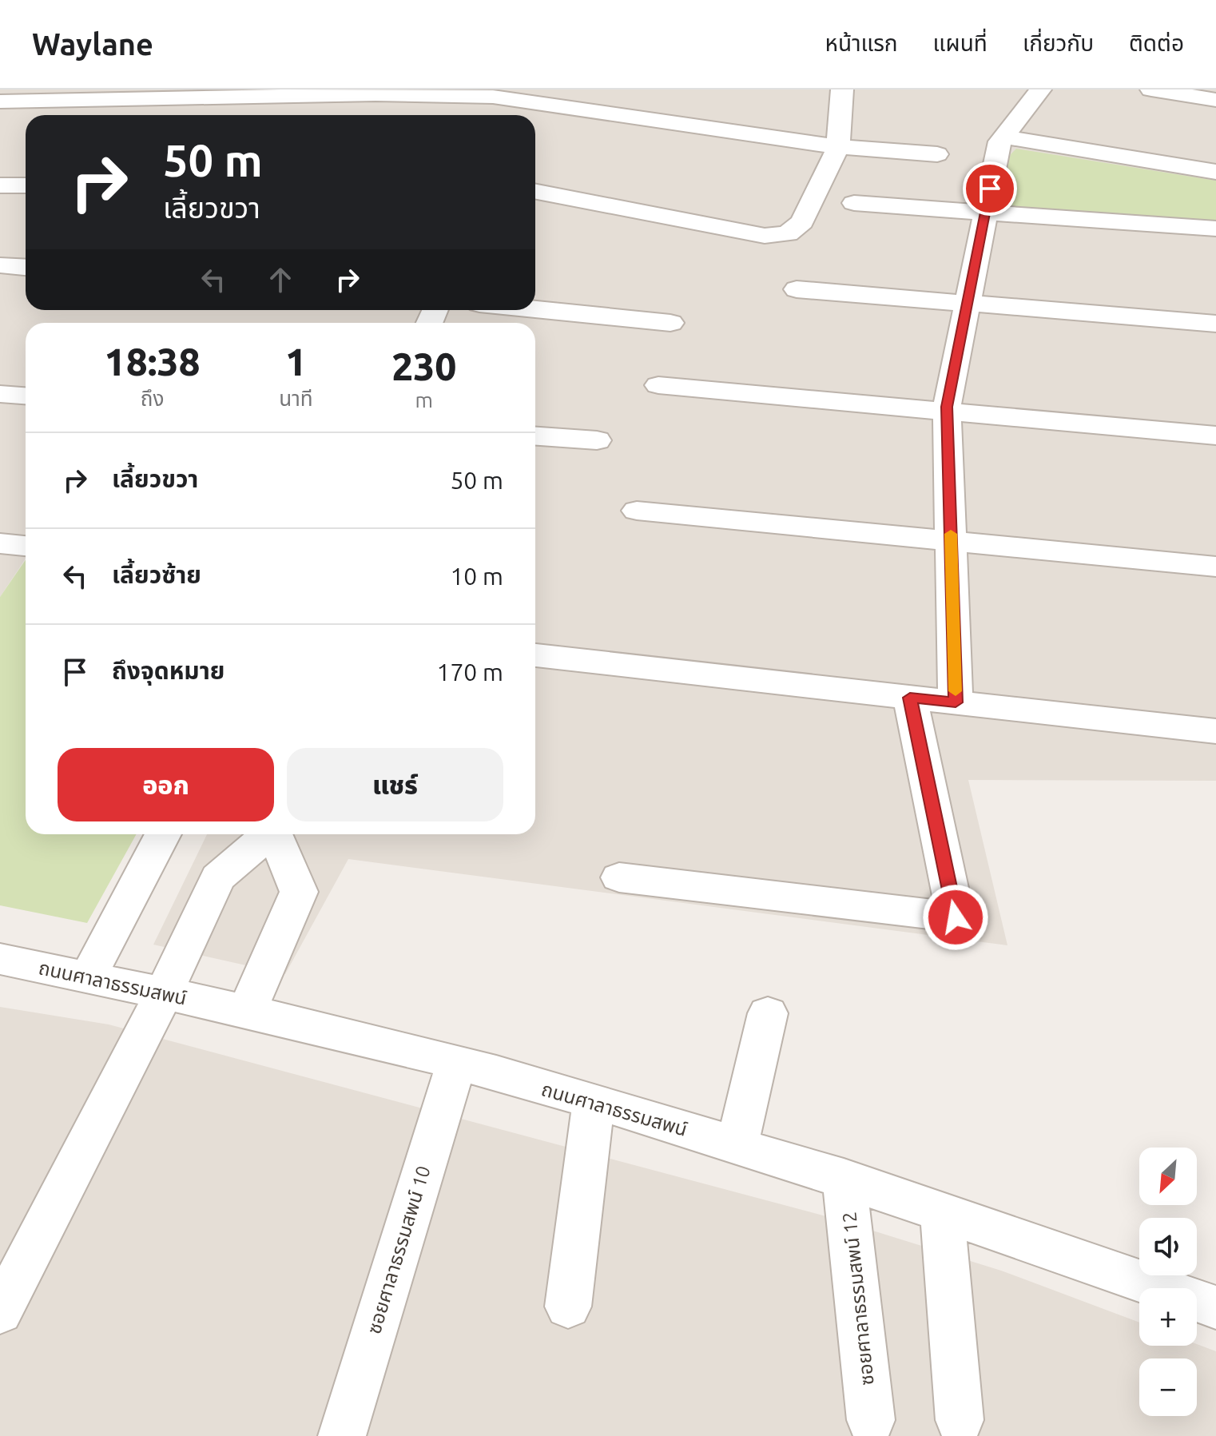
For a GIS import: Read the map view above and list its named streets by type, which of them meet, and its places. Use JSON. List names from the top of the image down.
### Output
{
  "streets": {
    "street": ["ถนนศาลาธรรมสพน์", "ซอยศาลาธรรมสพน์ 10", "ซอยศาลาธรรมสพน์ 12"]
  },
  "crossings": [
    ["ถนนศาลาธรรมสพน์", "ซอยศาลาธรรมสพน์ 10"],
    ["ถนนศาลาธรรมสพน์", "ซอยศาลาธรรมสพน์ 12"]
  ],
  "north": "bottom left",
  "page": {
    "header": "Waylane",
    "nav": [
      "หน้าแรก",
      "แผนที่",
      "เกี่ยวกับ",
      "ติดต่อ"
    ],
    "turn": ["50 m", "เลี้ยวขวา"],
    "eta": [
      "18:38",
      "ถึง",
      "1",
      "นาที",
      "230",
      "m"
    ],
    "list": [
      {
        "name": "เลี้ยวขวา",
        "value": "50 m"
      },
      {
        "name": "เลี้ยวซ้าย",
        "value": "10 m"
      },
      {
        "name": "ถึงจุดหมาย",
        "value": "170 m"
      }
    ],
    "buttons": ["ออก", "แชร์"],
    "map_buttons": ["+", "−"]
  }
}
